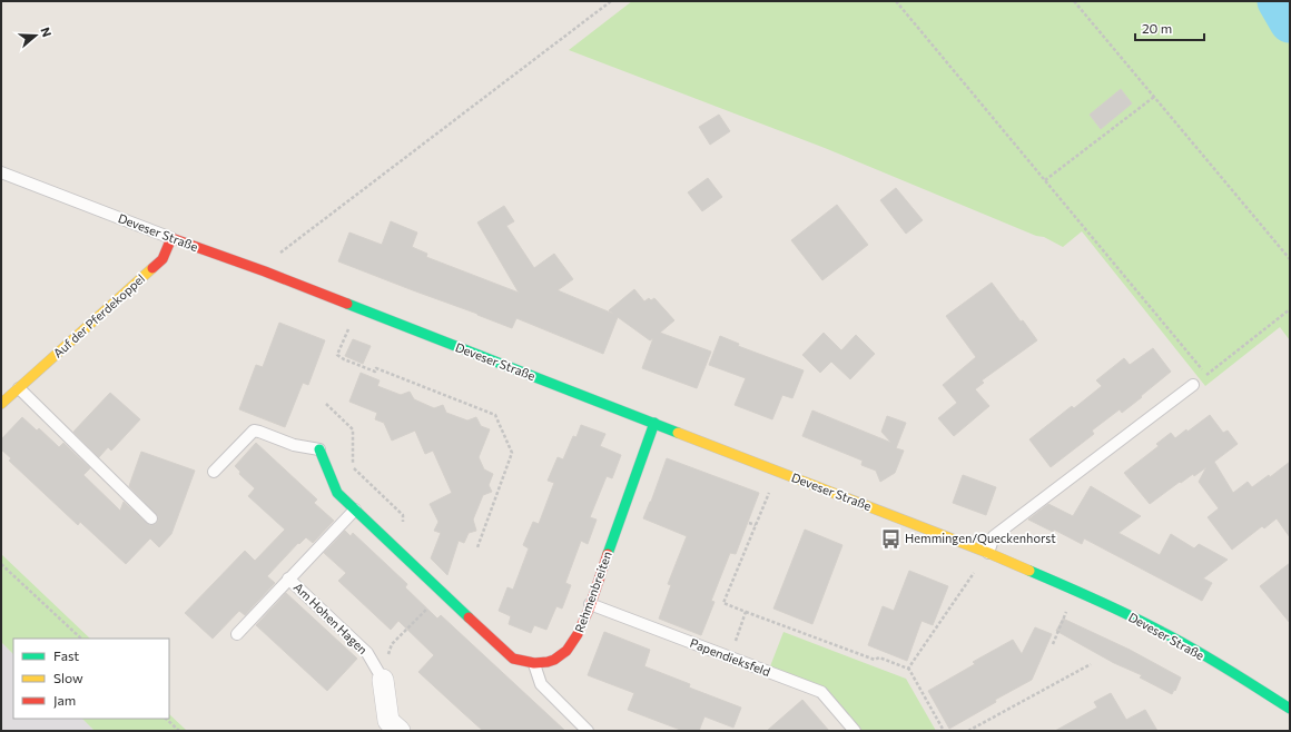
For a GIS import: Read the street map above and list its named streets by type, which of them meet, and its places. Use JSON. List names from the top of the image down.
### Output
{
  "streets": {
    "street": [
      "Deveser Straße",
      "Auf der Pferdekoppel",
      "Rehmenbreiten",
      "Am Hohen Hagen"
    ],
    "lane": ["Papendieksfeld"]
  },
  "crossings": [
    ["Deveser Straße", "Auf der Pferdekoppel"],
    ["Deveser Straße", "Rehmenbreiten"],
    ["Rehmenbreiten", "Papendieksfeld"]
  ],
  "places": {
    "bus stop": ["Hemmingen/Queckenhorst"]
  },
  "legend": ["Fast", "Slow", "Jam"],
  "scale_bar": "20 m",
  "north": "right"
}
